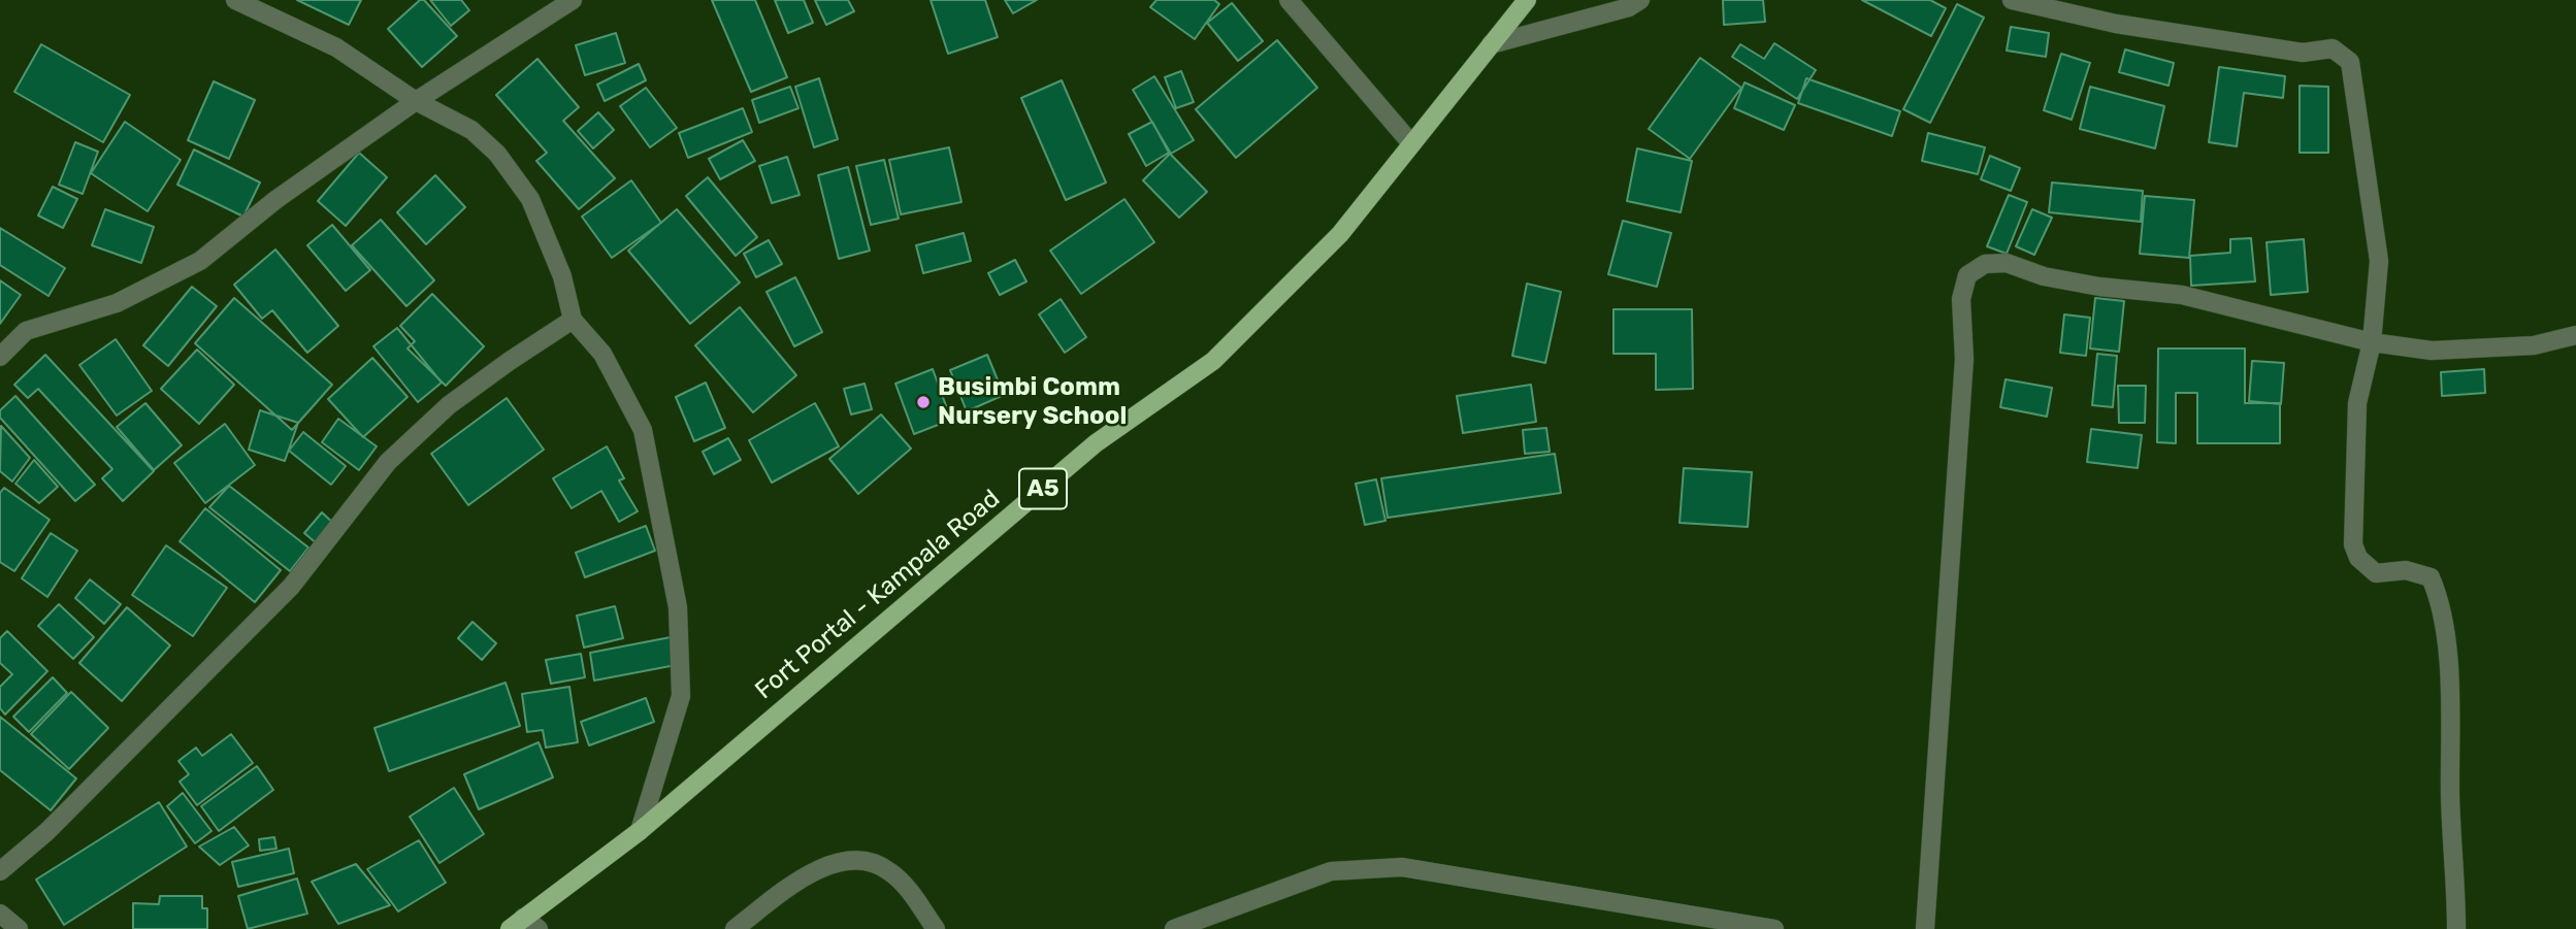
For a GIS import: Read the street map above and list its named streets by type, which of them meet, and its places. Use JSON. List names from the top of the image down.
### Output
{
  "streets": {
    "main road": ["A5", "Fort Portal - Kampala Road"]
  },
  "places": ["Busimbi Comm Nursery School"]
}
